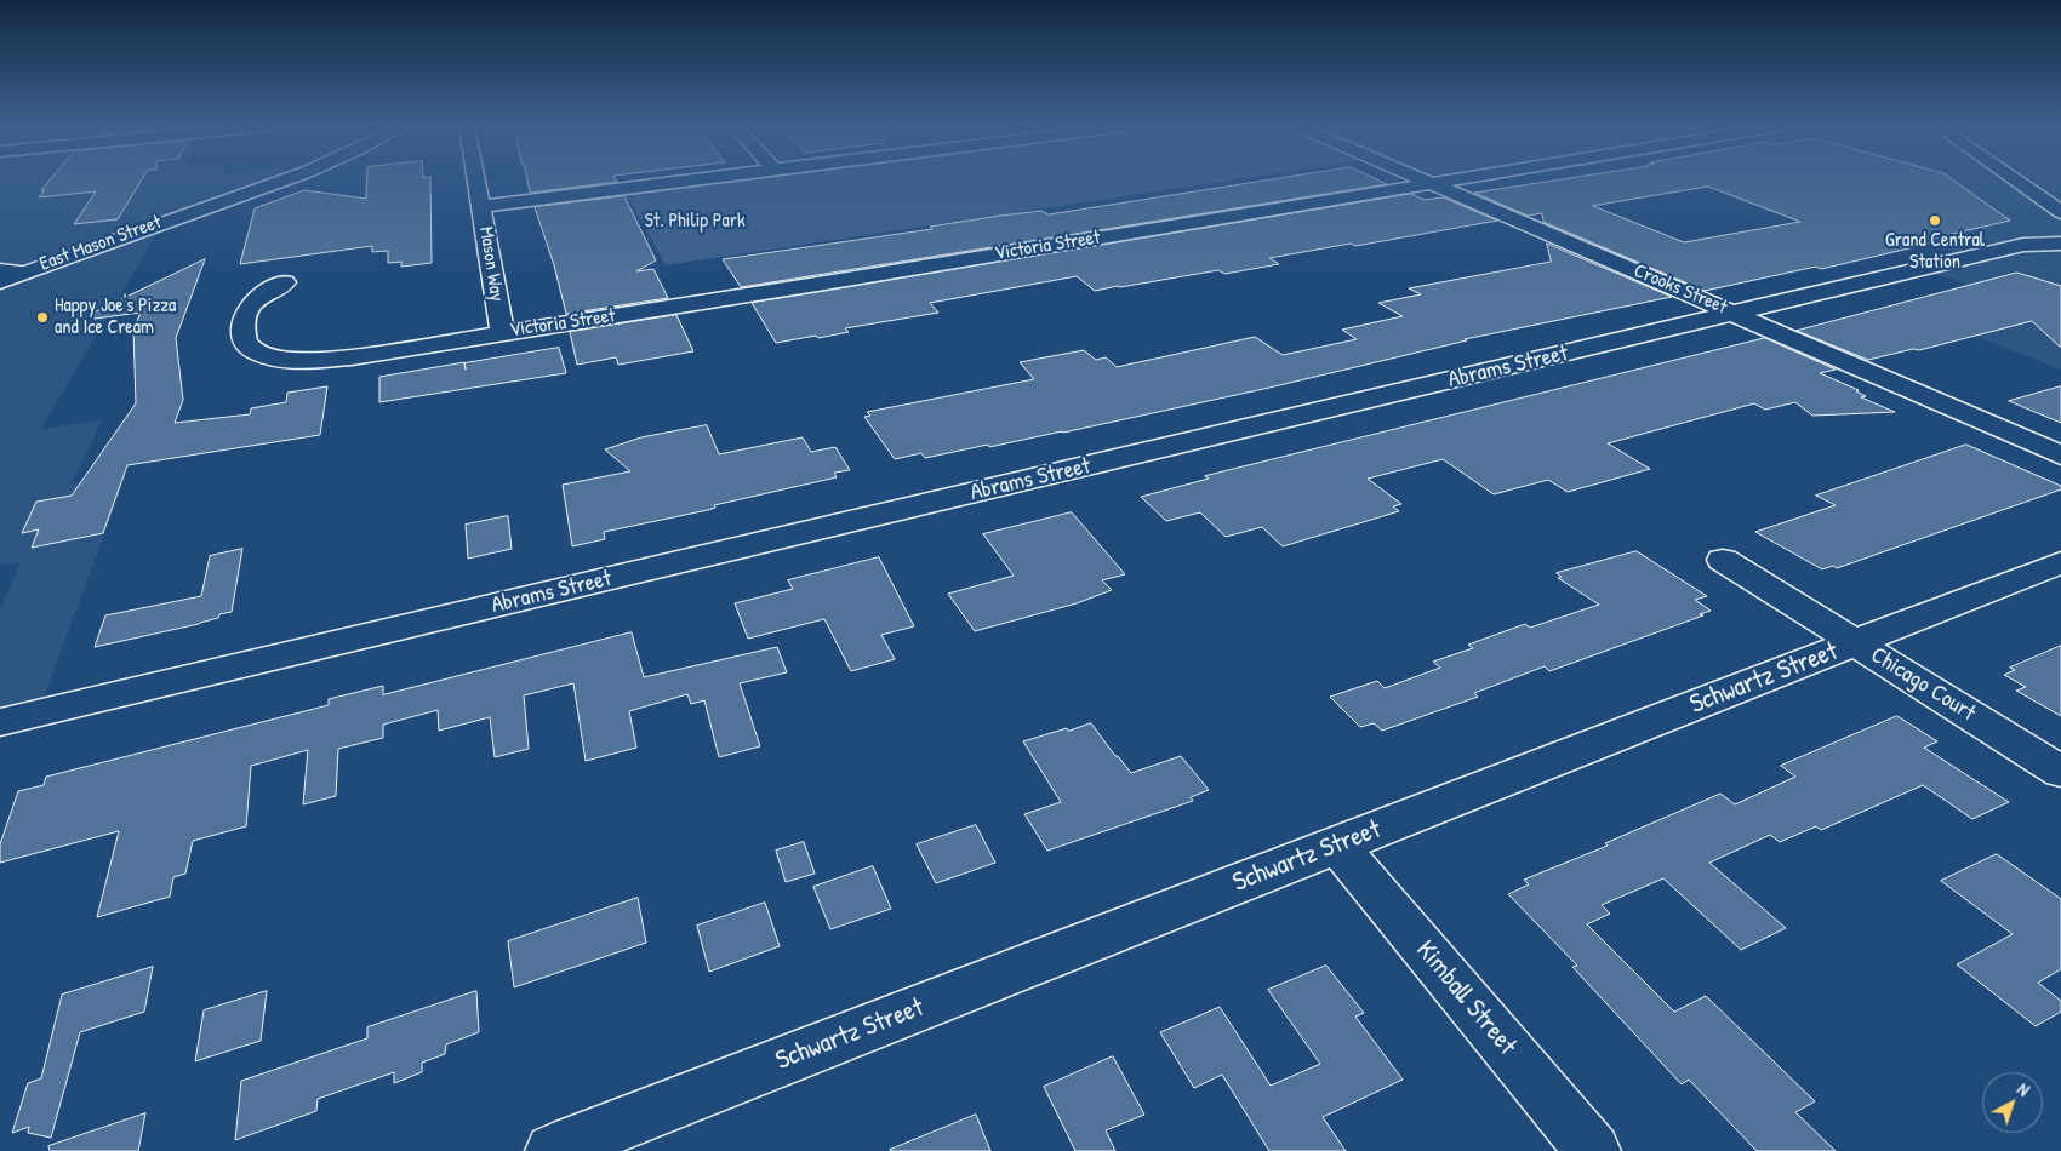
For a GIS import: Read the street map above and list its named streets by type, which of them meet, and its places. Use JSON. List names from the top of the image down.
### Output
{
  "streets": {
    "street": [
      "East Mason Street",
      "Victoria Street",
      "Mason Way",
      "Crooks Street",
      "Abrams Street",
      "Schwartz Street",
      "Chicago Court",
      "Kimball Street"
    ]
  },
  "crossings": [
    ["Victoria Street", "Mason Way"],
    ["Victoria Street", "Crooks Street"],
    ["Crooks Street", "Abrams Street"],
    ["Schwartz Street", "Chicago Court"],
    ["Schwartz Street", "Kimball Street"]
  ],
  "parks": ["St. Philip Park"],
  "places": ["Grand Central Station", "Happy Joe's Pizza and Ice Cream"],
  "north": "top right"
}
